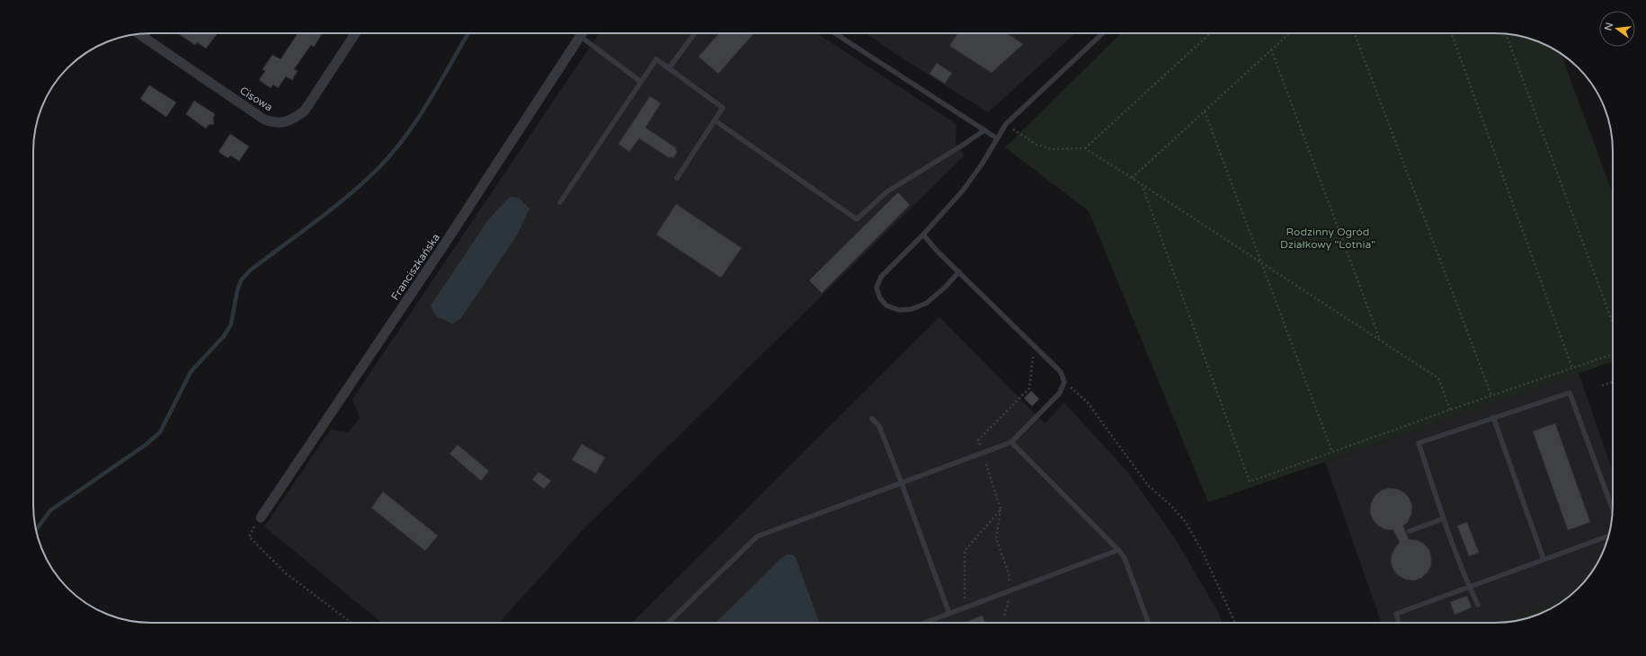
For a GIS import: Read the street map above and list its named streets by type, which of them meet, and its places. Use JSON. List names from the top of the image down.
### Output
{
  "streets": {
    "street": ["Cisowa", "Franciszkańska"]
  },
  "parks": ["Rodzinny Ogród Działkowy \"Lotnia\""],
  "north": "left"
}
